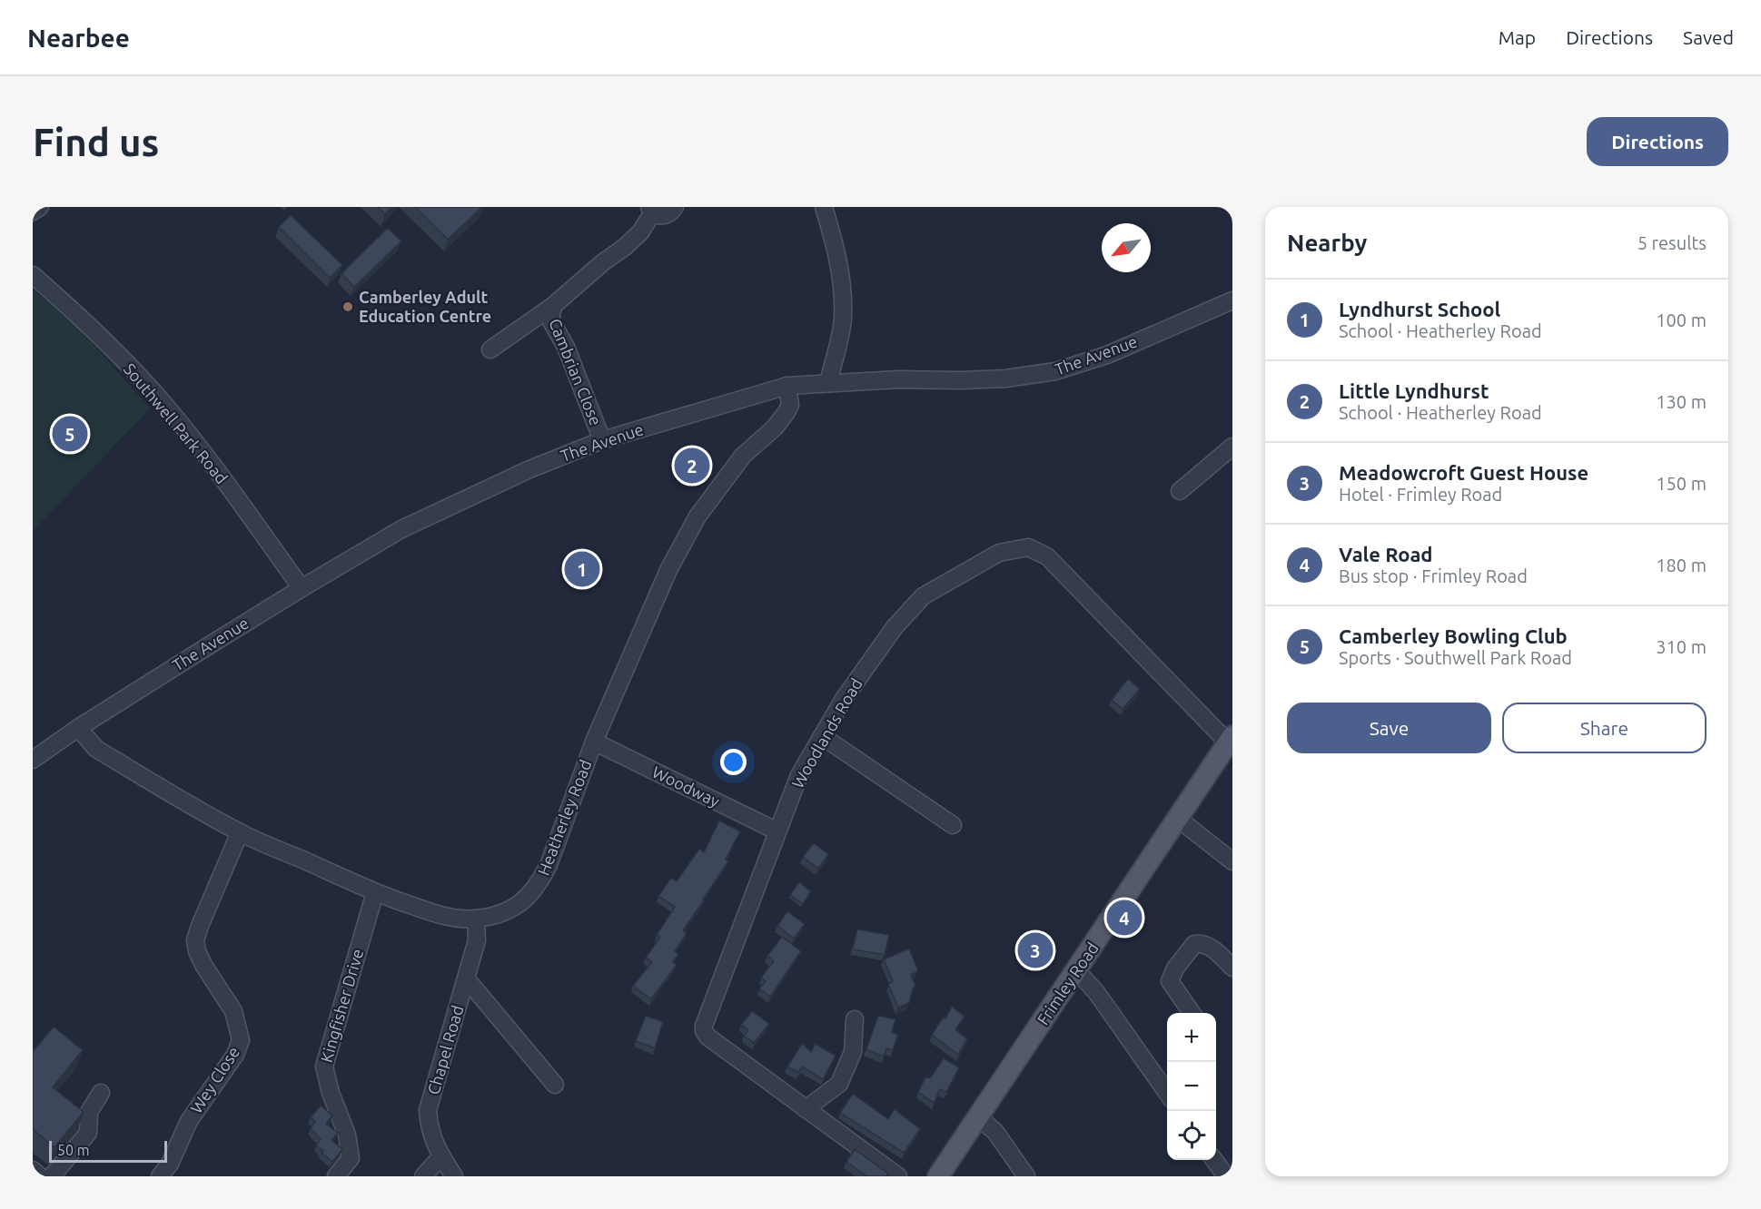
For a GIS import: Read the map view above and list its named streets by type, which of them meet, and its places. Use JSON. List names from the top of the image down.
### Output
{
  "streets": {
    "main road": ["Frimley Road"],
    "street": [
      "The Avenue",
      "Cambrian Close",
      "Southwell Park Road",
      "Woodlands Road",
      "Woodway",
      "Heatherley Road",
      "Kingfisher Drive",
      "Chapel Road",
      "Wey Close"
    ]
  },
  "crossings": [
    ["The Avenue", "Cambrian Close"],
    ["The Avenue", "Southwell Park Road"],
    ["The Avenue", "Heatherley Road"],
    ["Woodlands Road", "Woodway"],
    ["Woodlands Road", "Frimley Road"],
    ["Woodway", "Heatherley Road"],
    ["Heatherley Road", "Kingfisher Drive"],
    ["Heatherley Road", "Chapel Road"],
    ["Heatherley Road", "Wey Close"]
  ],
  "places": ["Camberley Adult Education Centre"],
  "scale_bar": "50 m",
  "north": "bottom left",
  "page": {
    "header": "Nearbee",
    "nav": ["Map", "Directions", "Saved"],
    "buttons": [
      "Directions",
      ["Save", "Share"]
    ],
    "title": "Find us",
    "heading": ["Nearby", "5 results"],
    "list": [
      {
        "mark": "1",
        "name": "Lyndhurst School",
        "note": "School · Heatherley Road",
        "value": "100 m"
      },
      {
        "mark": "2",
        "name": "Little Lyndhurst",
        "note": "School · Heatherley Road",
        "value": "130 m"
      },
      {
        "mark": "3",
        "name": "Meadowcroft Guest House",
        "note": "Hotel · Frimley Road",
        "value": "150 m"
      },
      {
        "mark": "4",
        "name": "Vale Road",
        "note": "Bus stop · Frimley Road",
        "value": "180 m"
      },
      {
        "mark": "5",
        "name": "Camberley Bowling Club",
        "note": "Sports · Southwell Park Road",
        "value": "310 m"
      }
    ],
    "pins": [
      "5",
      "2",
      "1",
      "4",
      "3"
    ],
    "map_buttons": ["+", "−"],
    "scale": "50 m"
  }
}
